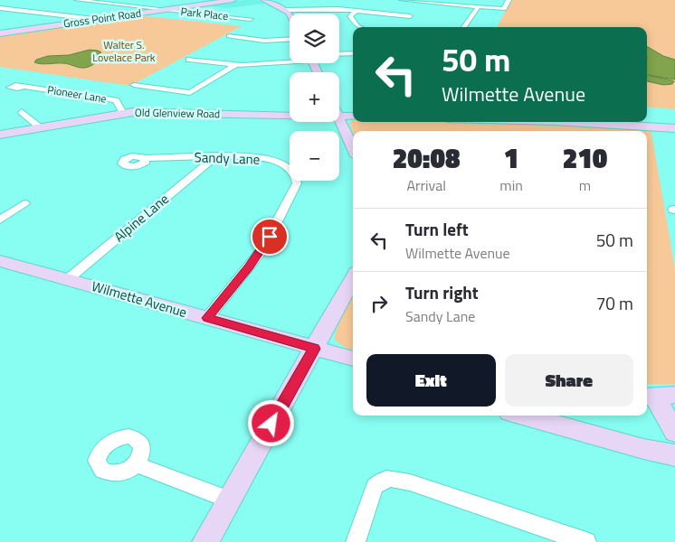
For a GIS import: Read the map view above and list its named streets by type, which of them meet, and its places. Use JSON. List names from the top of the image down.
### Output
{
  "streets": {
    "main road": ["Gross Point Road", "Old Glenview Road", "Wilmette Avenue"],
    "street": [
      "Park Place",
      "Pioneer Lane",
      "Sandy Lane",
      "Alpine Lane"
    ]
  },
  "crossings": [
    ["Park Place", "Gross Point Road"],
    ["Pioneer Lane", "Old Glenview Road"],
    ["Sandy Lane", "Alpine Lane"],
    ["Sandy Lane", "Wilmette Avenue"],
    ["Alpine Lane", "Wilmette Avenue"]
  ],
  "parks": ["Walter S. Lovelace Park"],
  "page": {
    "map_buttons": ["+", "−"],
    "turn": ["50 m", "Wilmette Avenue"],
    "eta": [
      "20:08",
      "Arrival",
      "1",
      "min",
      "210",
      "m"
    ],
    "list": [
      {
        "name": "Turn left",
        "note": "Wilmette Avenue",
        "value": "50 m"
      },
      {
        "name": "Turn right",
        "note": "Sandy Lane",
        "value": "70 m"
      }
    ],
    "buttons": ["Exit", "Share"]
  }
}
